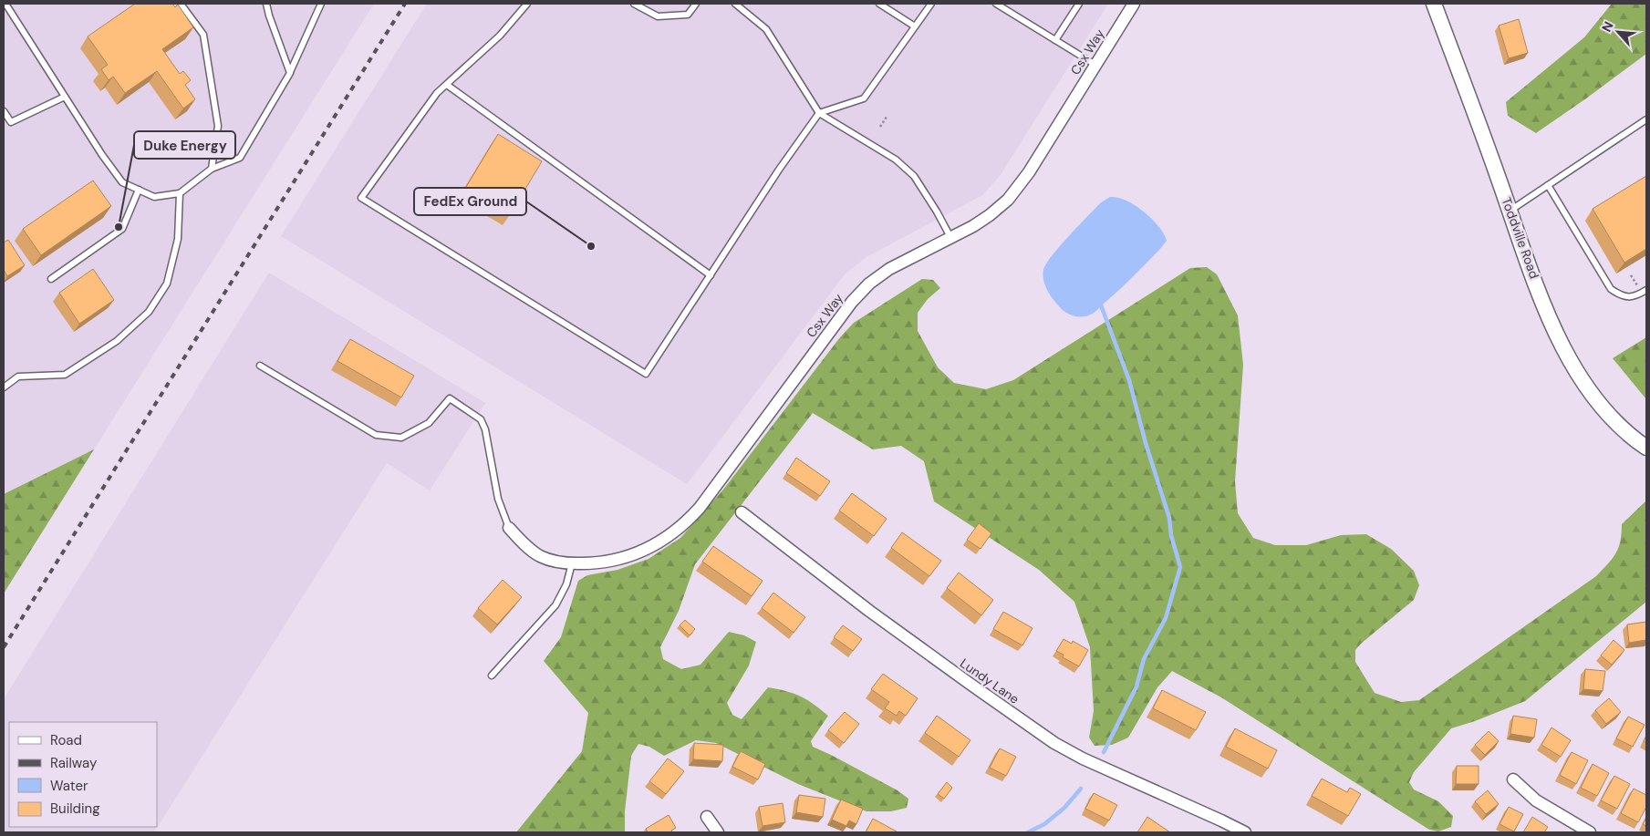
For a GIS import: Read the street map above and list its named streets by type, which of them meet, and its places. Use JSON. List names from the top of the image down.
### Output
{
  "streets": {
    "street": ["Csx Way", "Toddville Road", "Lundy Lane"]
  },
  "places": ["Duke Energy", "FedEx Ground"],
  "legend": [
    "Road",
    "Railway",
    "Water",
    "Building"
  ],
  "north": "top left"
}
